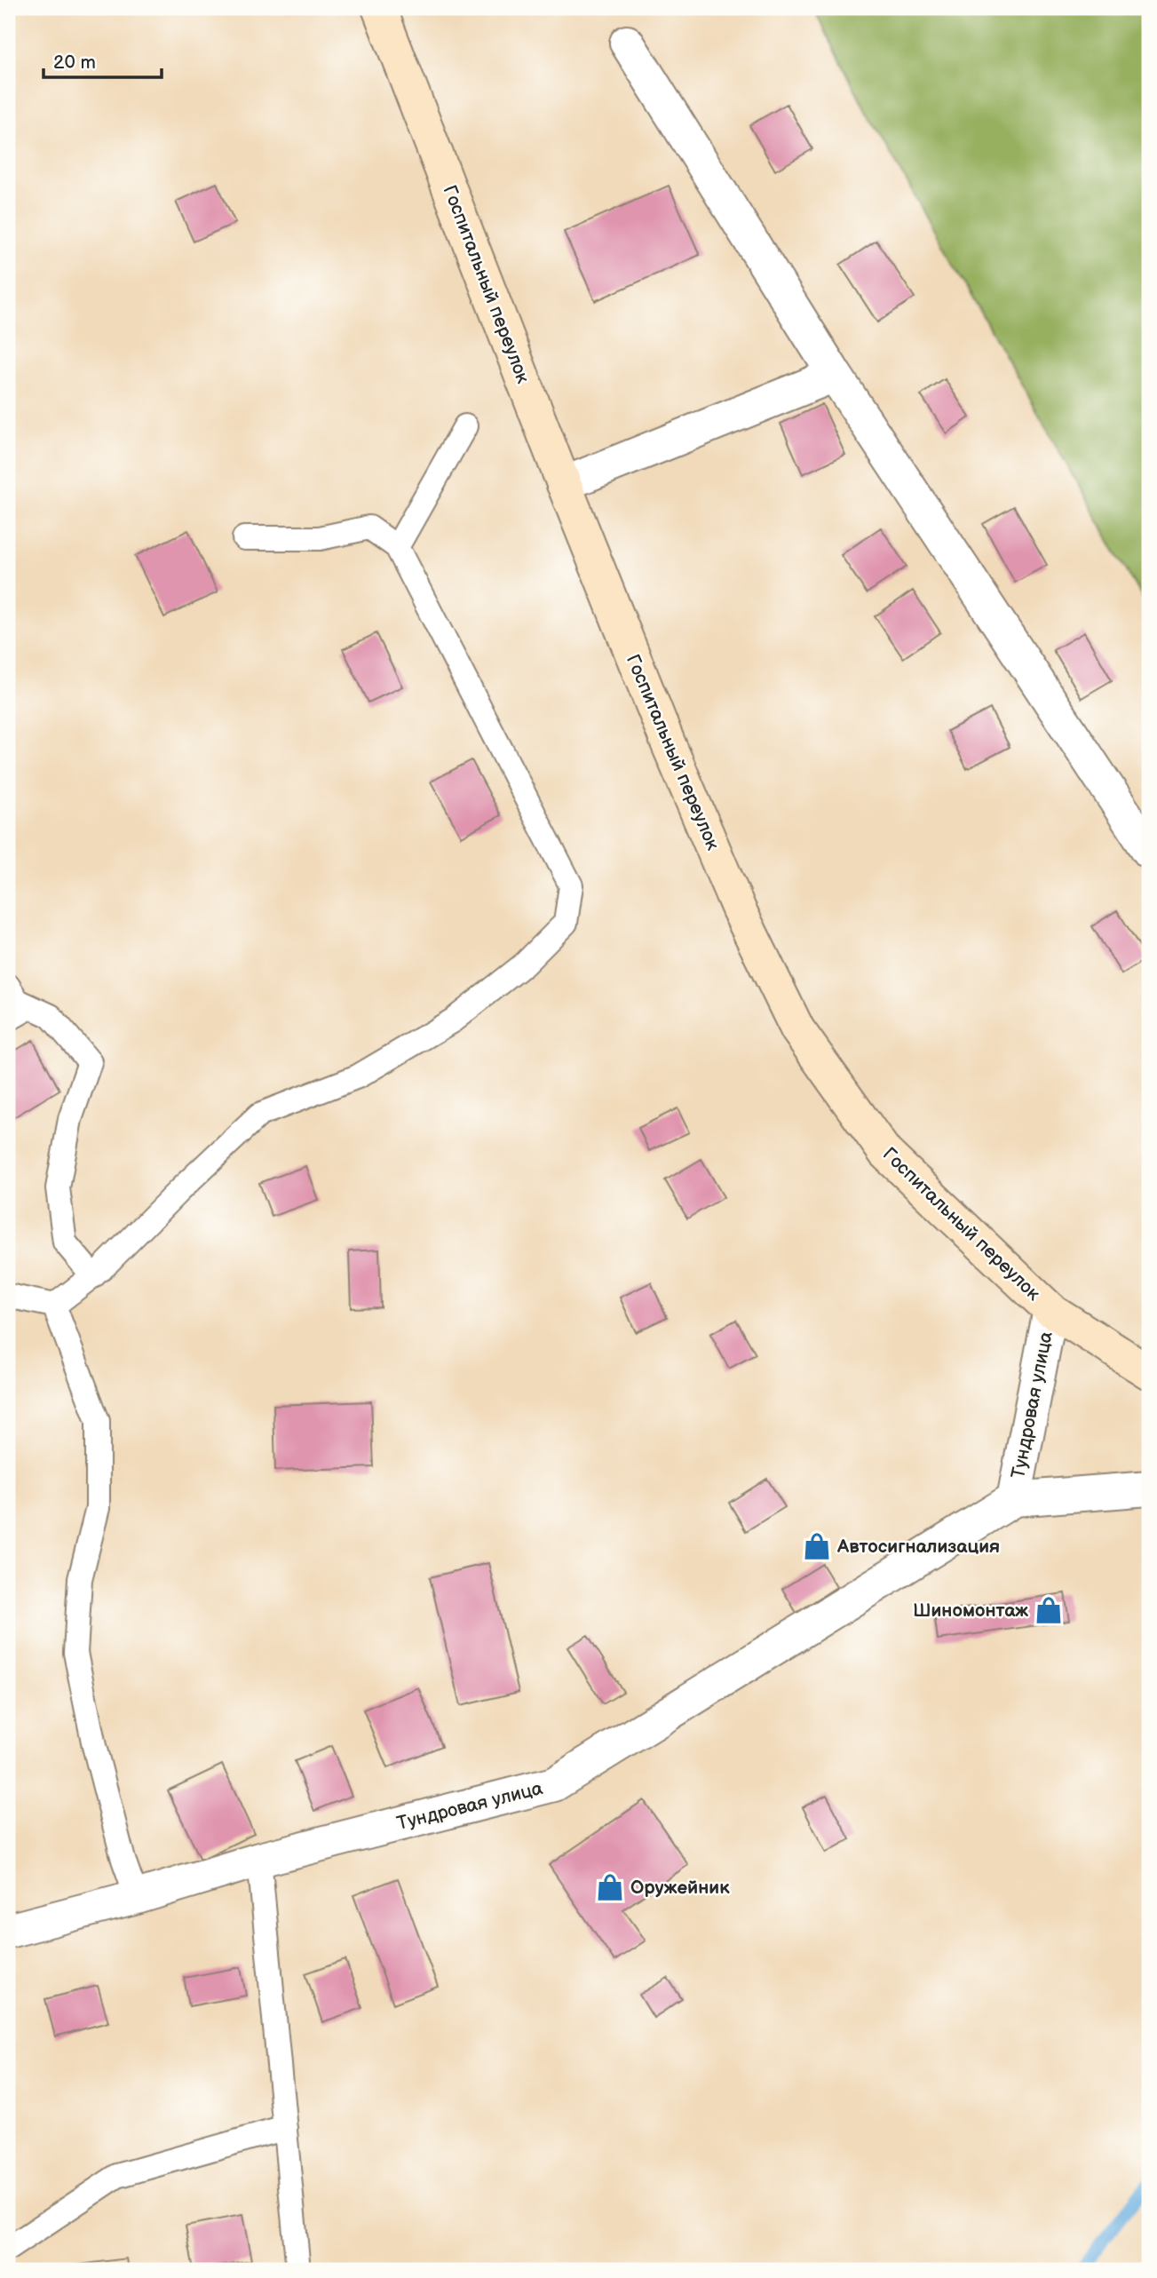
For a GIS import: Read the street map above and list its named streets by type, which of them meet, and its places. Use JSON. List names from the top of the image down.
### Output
{
  "streets": {
    "main road": ["Госпитальный переулок"],
    "street": ["Тундровая улица"]
  },
  "crossings": [
    ["Госпитальный переулок", "Тундровая улица"]
  ],
  "places": {
    "shop": ["Автосигнализация", "Шиномонтаж", "Оружейник"]
  },
  "scale_bar": "20 m"
}
